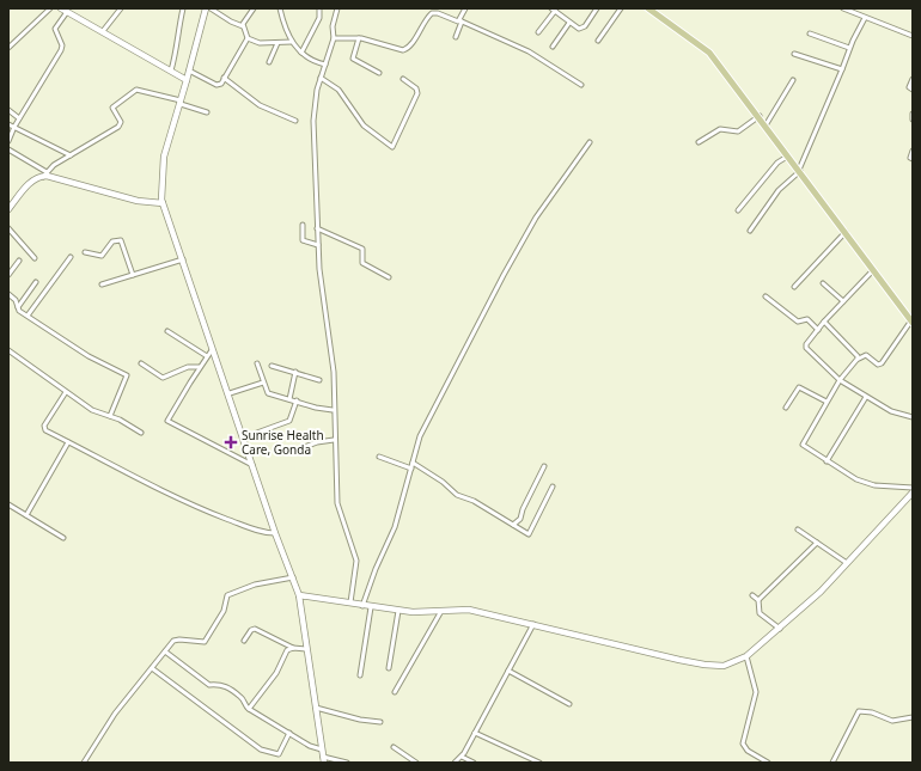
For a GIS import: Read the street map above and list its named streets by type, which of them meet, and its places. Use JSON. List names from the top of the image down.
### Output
{
  "places": {
    "health": ["Sunrise Health Care, Gonda"]
  }
}
